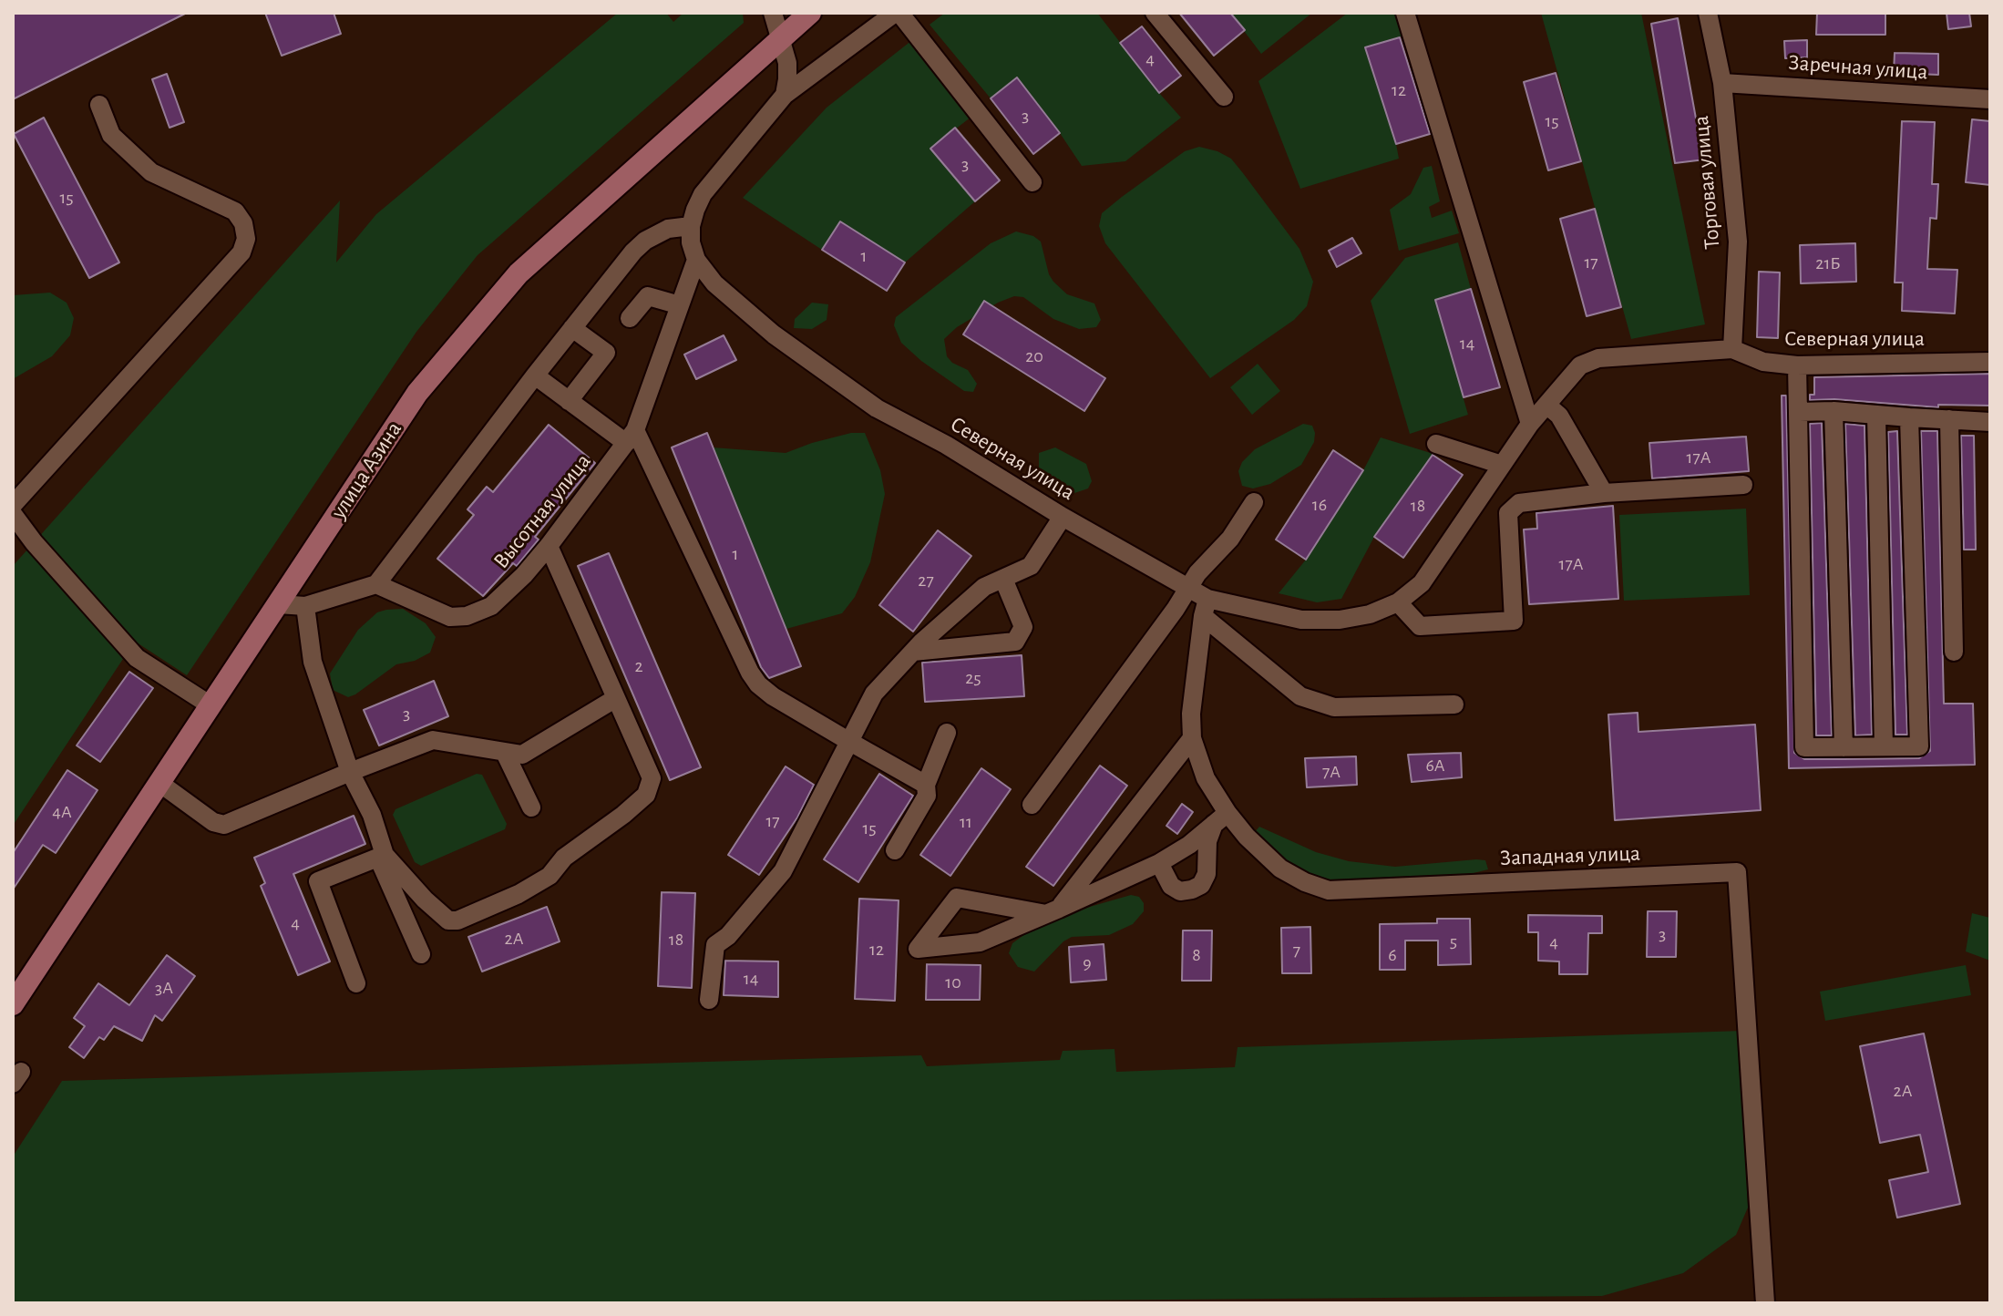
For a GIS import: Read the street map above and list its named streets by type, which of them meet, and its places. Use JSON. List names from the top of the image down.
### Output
{
  "streets": {
    "main road": ["улица Азина"],
    "street": [
      "Заречная улица",
      "Торговая улица",
      "Северная улица",
      "Высотная улица",
      "Западная улица"
    ]
  },
  "crossings": [
    ["Заречная улица", "Торговая улица"],
    ["Торговая улица", "Северная улица"],
    ["Северная улица", "Высотная улица"],
    ["Северная улица", "Западная улица"]
  ],
  "house_numbers": [
    "4",
    "12",
    "3",
    "15",
    "3",
    "15",
    "1",
    "17",
    "21Б",
    "14",
    "20",
    "17А",
    "16",
    "18",
    "1",
    "17А",
    "27",
    "2",
    "25",
    "3",
    "6А",
    "7А",
    "4А",
    "17",
    "11",
    "15",
    "4",
    "3",
    "2А",
    "18",
    "5",
    "4",
    "12",
    "7",
    "8",
    "6",
    "9",
    "14",
    "10",
    "3А",
    "2А"
  ]
}
